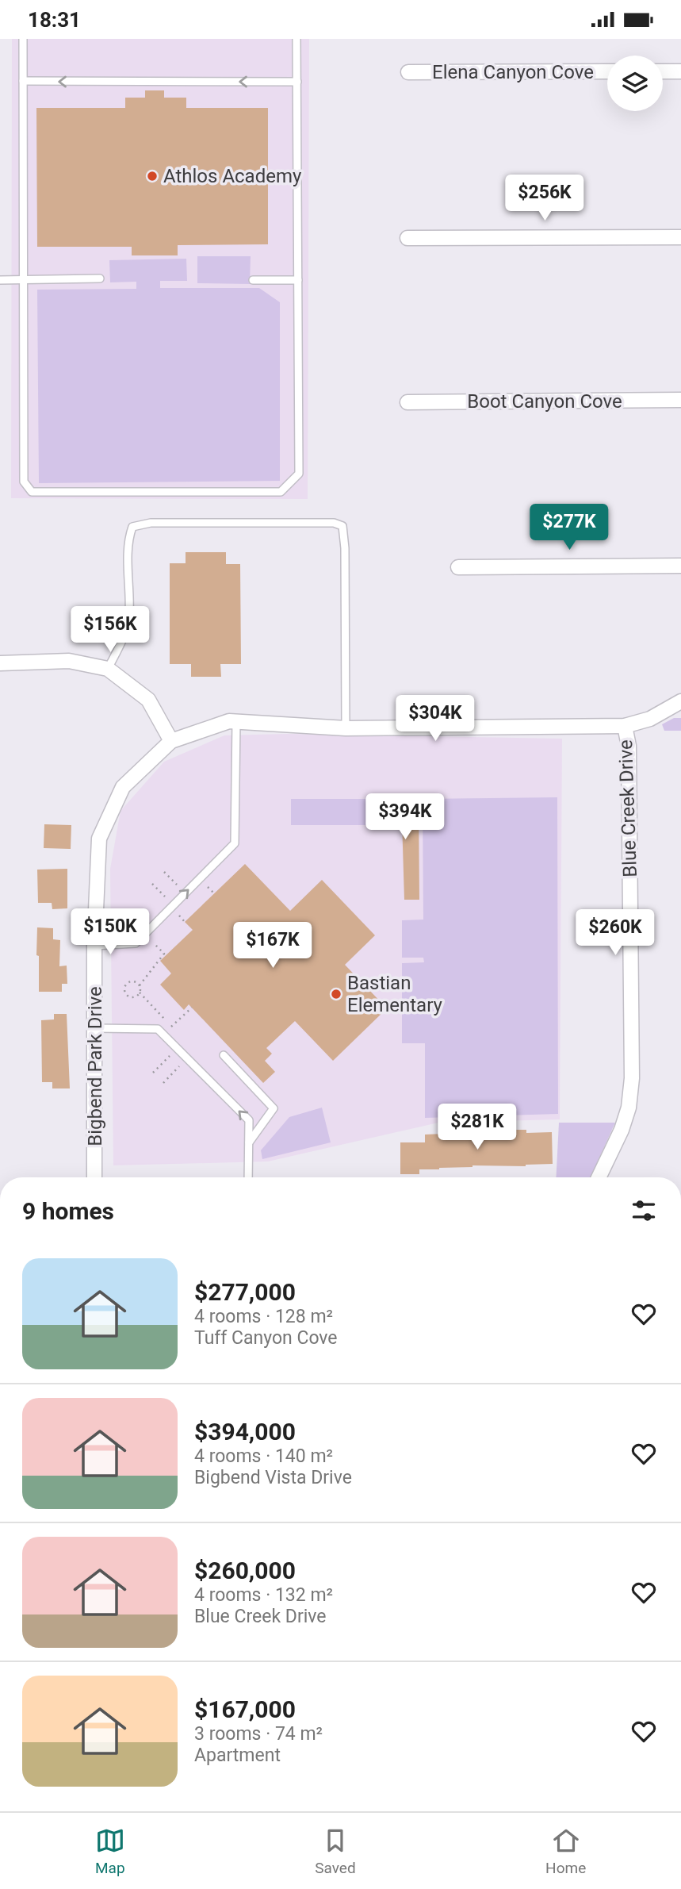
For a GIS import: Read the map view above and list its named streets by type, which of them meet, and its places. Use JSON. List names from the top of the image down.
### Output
{
  "streets": {
    "street": [
      "Elena Canyon Cove",
      "Boot Canyon Cove",
      "Blue Creek Drive",
      "Bigbend Park Drive"
    ]
  },
  "places": ["Athlos Academy", "Bastian Elementary"],
  "page": {
    "status": "18:31",
    "price": [
      "$256K",
      "$277K",
      "$156K",
      "$304K",
      "$394K",
      "$150K",
      "$260K",
      "$167K",
      "$281K"
    ],
    "heading": "9 homes",
    "list": [
      {
        "name": "$277,000",
        "note": "4 rooms · 128 m² · Tuff Canyon Cove"
      },
      {
        "name": "$394,000",
        "note": "4 rooms · 140 m² · Bigbend Vista Drive"
      },
      {
        "name": "$260,000",
        "note": "4 rooms · 132 m² · Blue Creek Drive"
      },
      {
        "name": "$167,000",
        "note": "3 rooms · 74 m² · Apartment"
      }
    ],
    "tabs": ["Map", "Saved", "Home"]
  }
}
